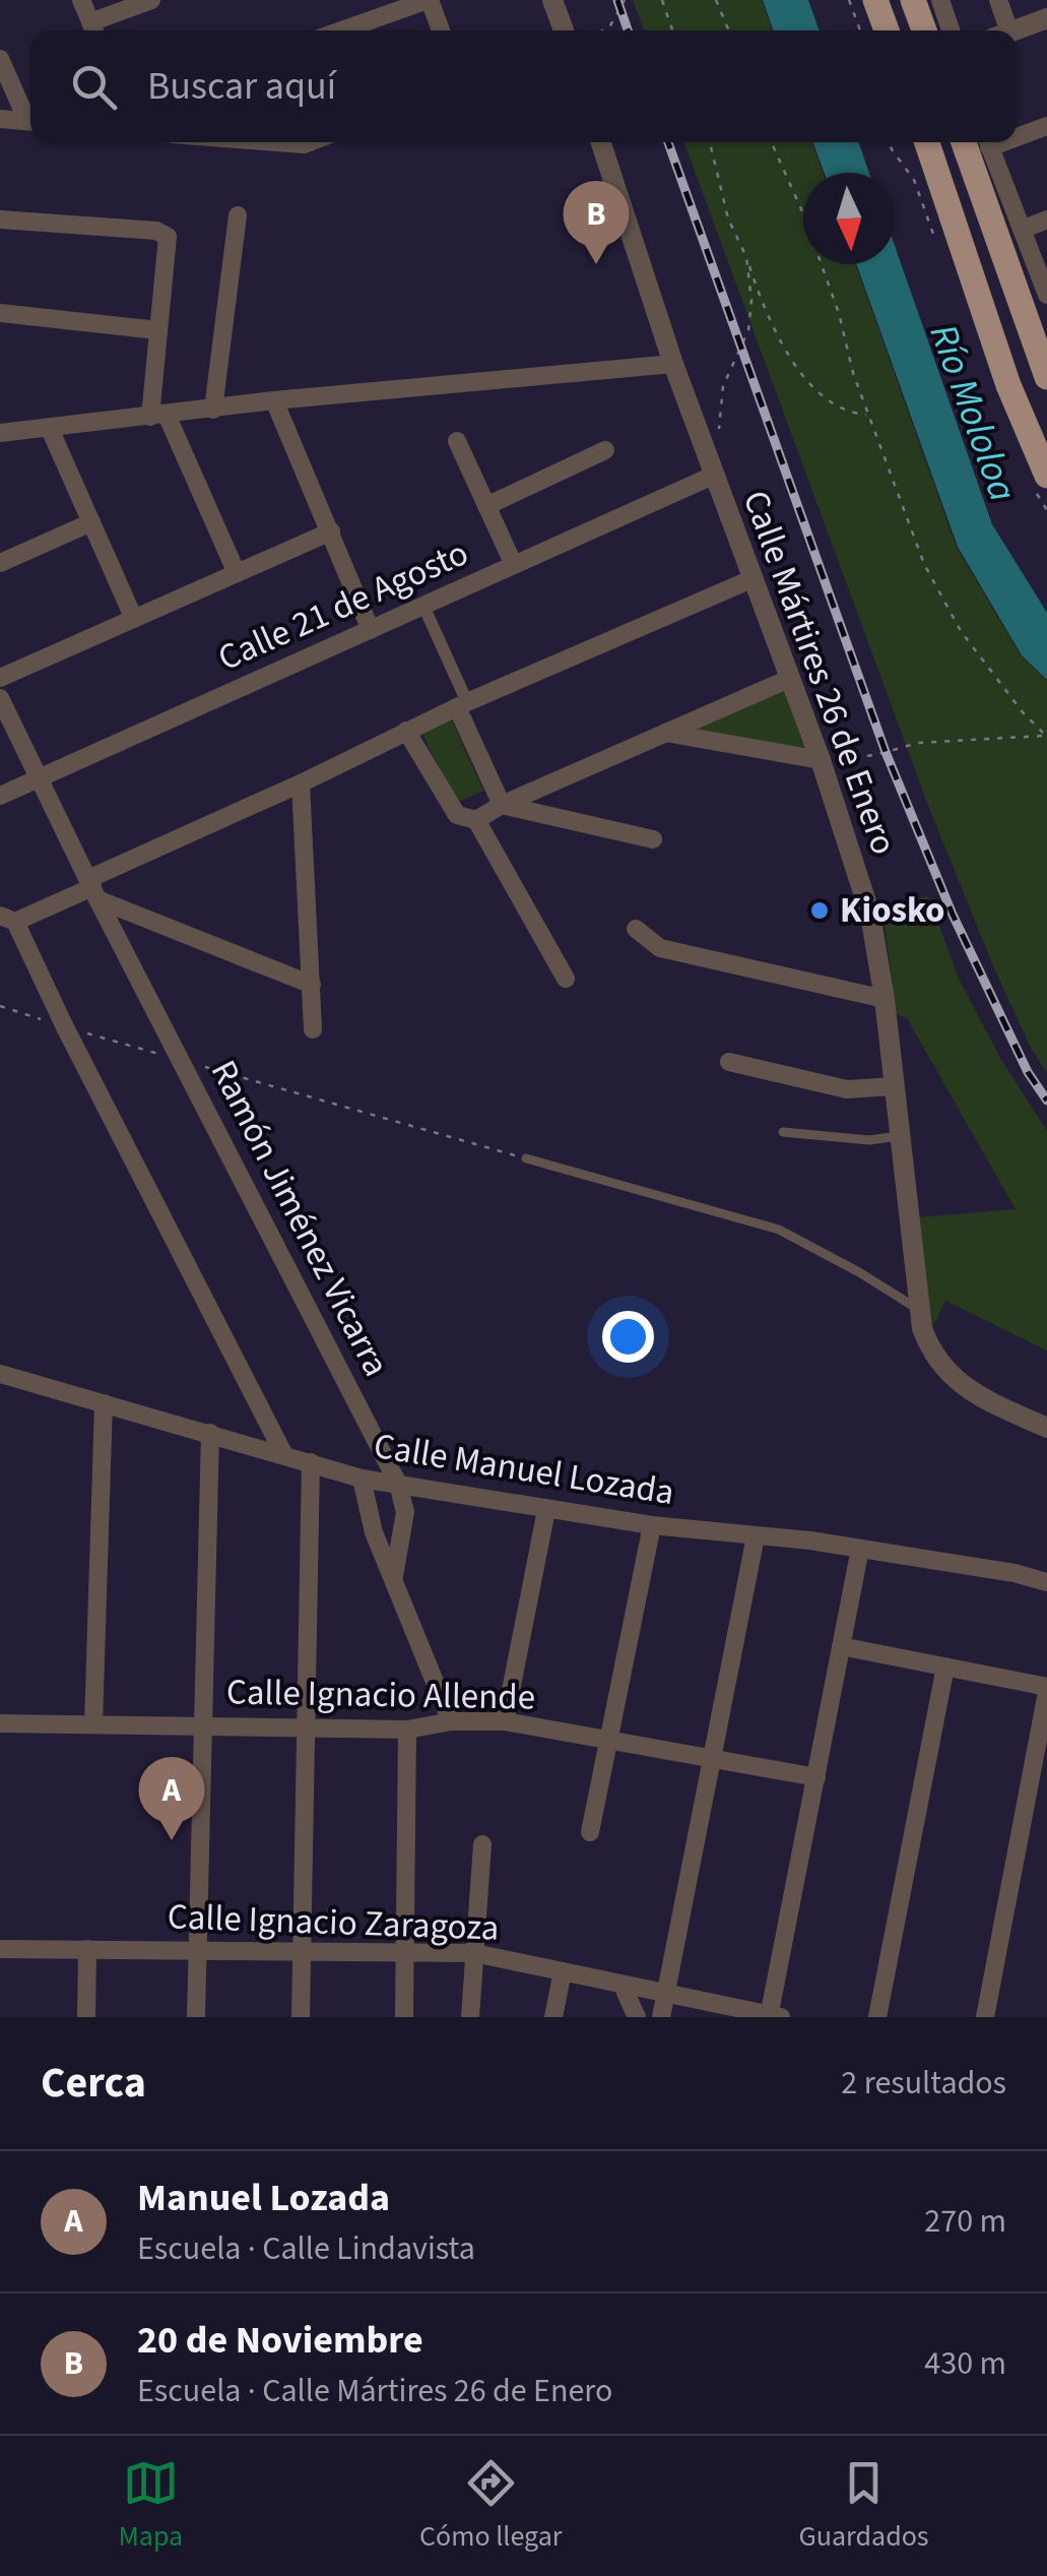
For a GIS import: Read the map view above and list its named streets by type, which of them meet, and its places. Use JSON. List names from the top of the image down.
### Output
{
  "streets": {
    "street": [
      "Calle 21 de Agosto",
      "Calle Mártires 26 de Enero",
      "Ramón Jiménez Vicarra",
      "Calle Manuel Lozada",
      "Calle Ignacio Allende",
      "Calle Ignacio Zaragoza"
    ]
  },
  "crossings": [
    ["Calle 21 de Agosto", "Calle Mártires 26 de Enero"],
    ["Calle 21 de Agosto", "Ramón Jiménez Vicarra"],
    ["Ramón Jiménez Vicarra", "Calle Manuel Lozada"]
  ],
  "water": ["Río Mololoa"],
  "places": ["Kiosko"],
  "north": "bottom",
  "page": {
    "search": "Buscar aquí",
    "pins": ["B", "A"],
    "heading": ["Cerca", "2 resultados"],
    "list": [
      {
        "mark": "A",
        "name": "Manuel Lozada",
        "note": "Escuela · Calle Lindavista",
        "value": "270 m"
      },
      {
        "mark": "B",
        "name": "20 de Noviembre",
        "note": "Escuela · Calle Mártires 26 de Enero",
        "value": "430 m"
      }
    ],
    "nav": ["Mapa", "Cómo llegar", "Guardados"]
  }
}
